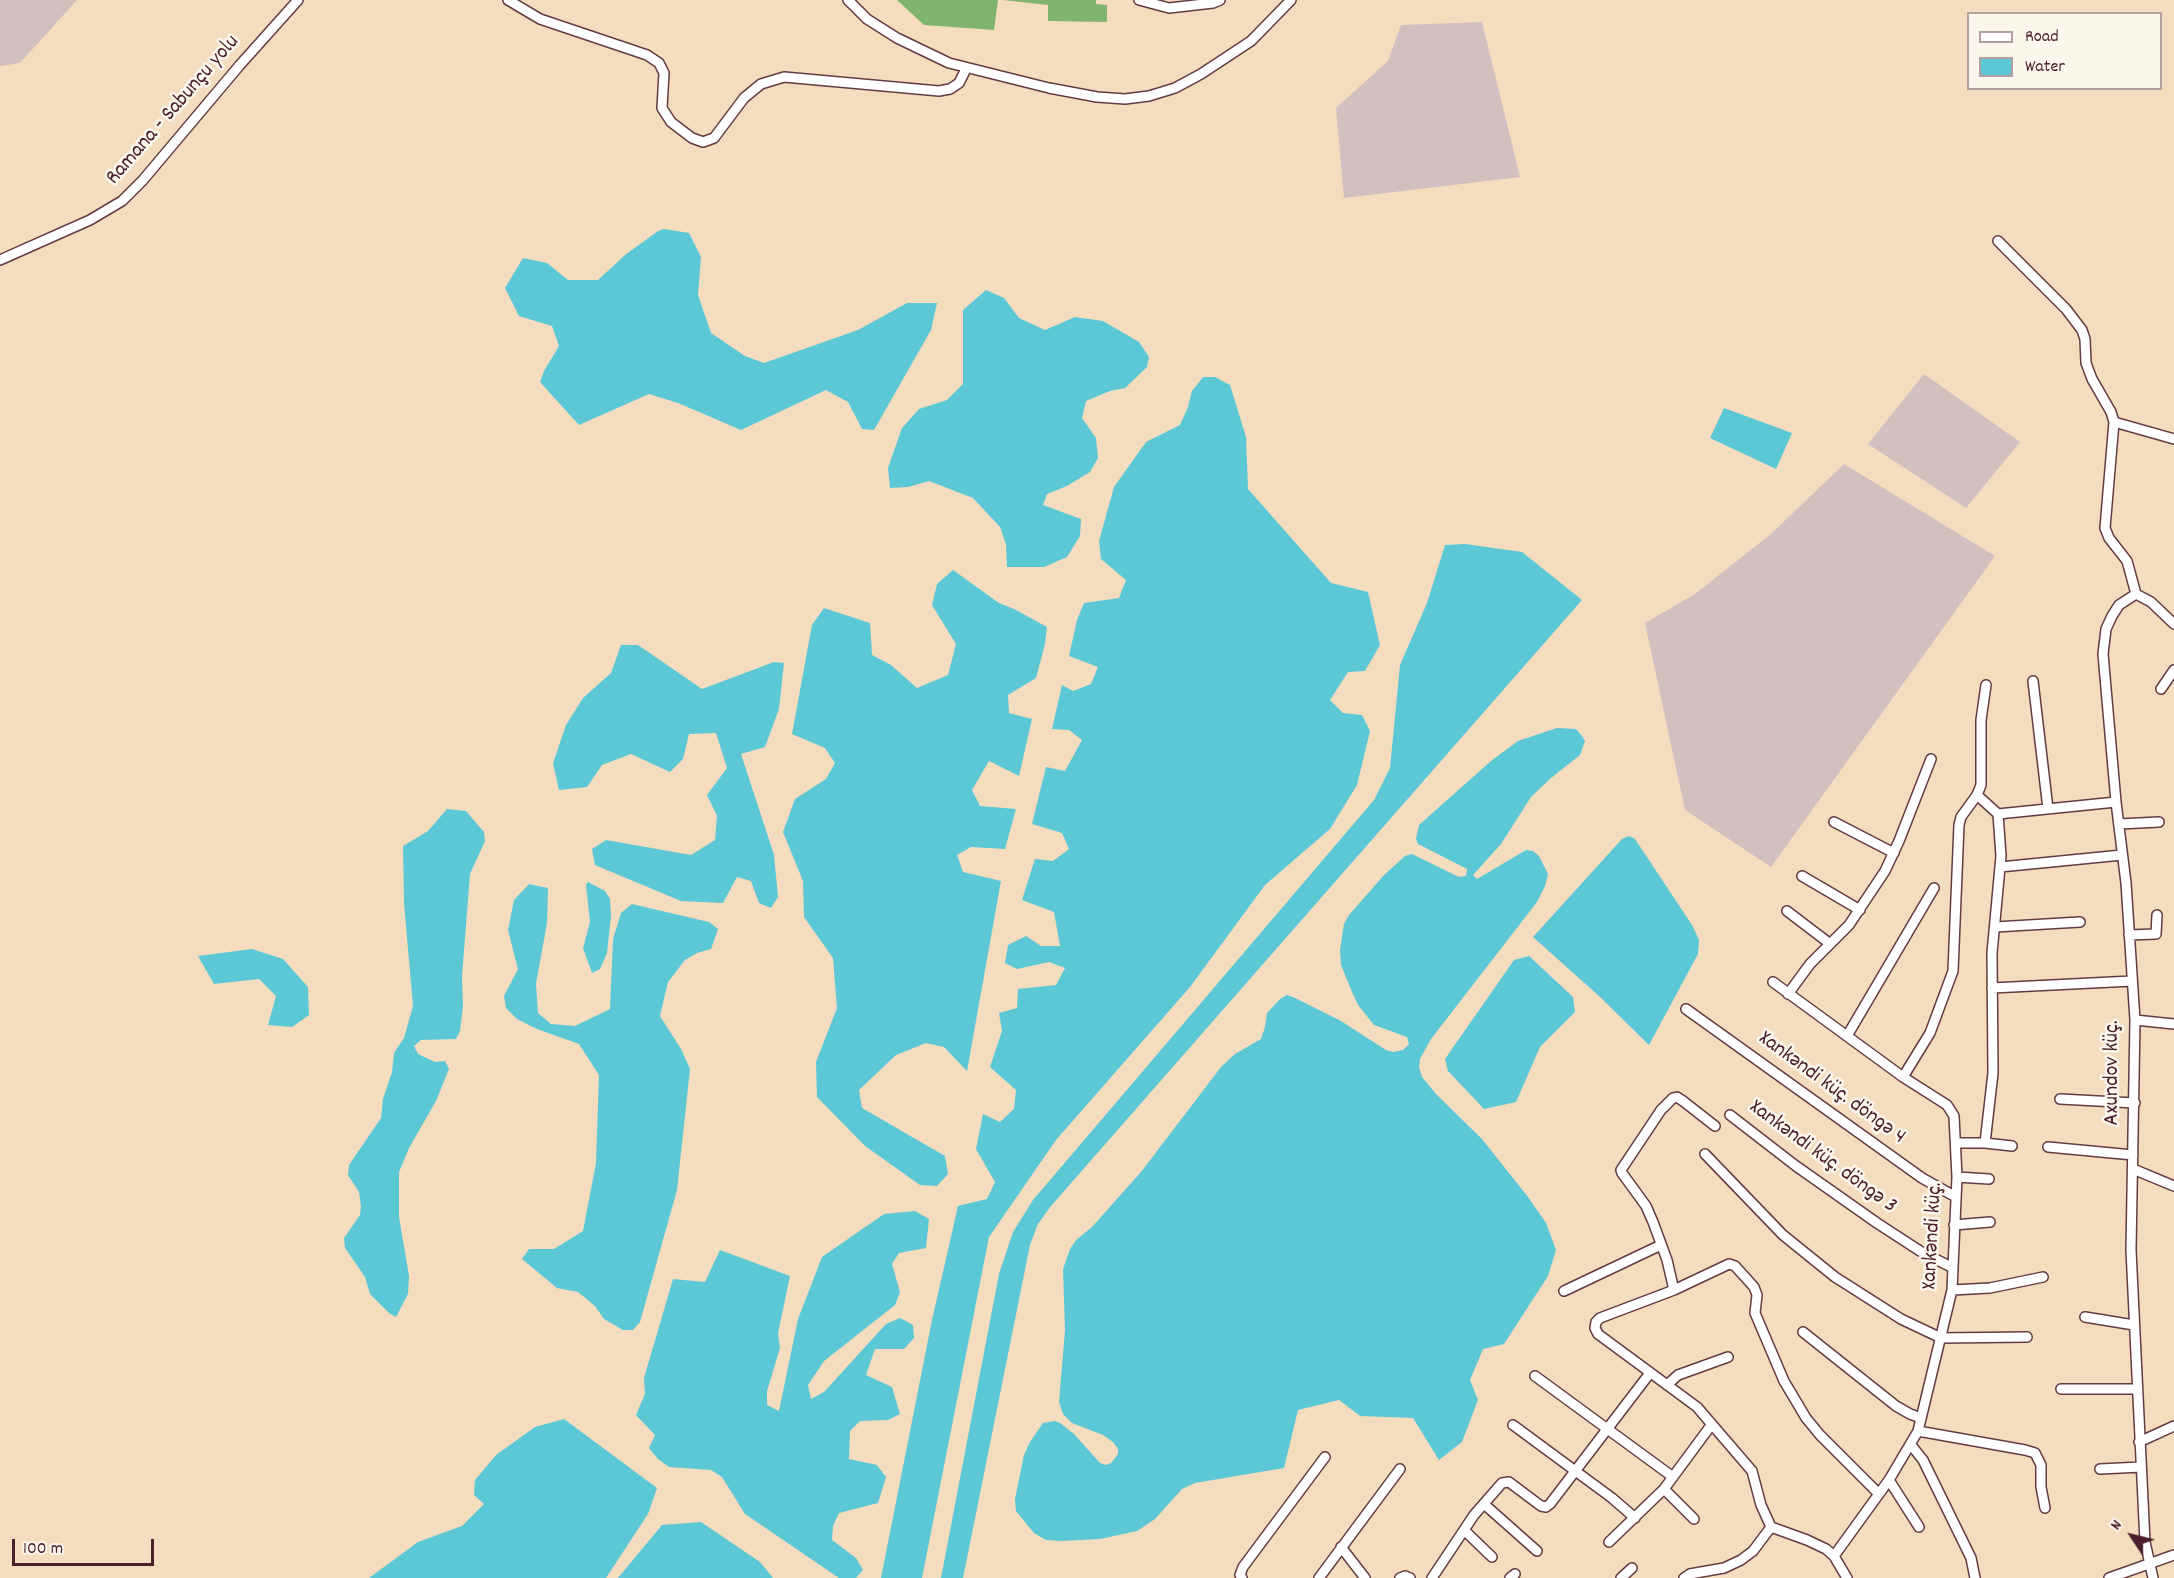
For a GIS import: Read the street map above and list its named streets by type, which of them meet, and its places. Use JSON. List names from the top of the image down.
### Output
{
  "streets": {
    "street": [
      "Ramana - Sabunçu yolu",
      "Axundov küç.",
      "Xankəndi küç. döngə 4",
      "Xankəndi küç. döngə 3",
      "Xankəndi küç."
    ]
  },
  "crossings": [
    ["Xankəndi küç. döngə 4", "Xankəndi küç."],
    ["Xankəndi küç. döngə 3", "Xankəndi küç."]
  ],
  "legend": ["Road", "Water"],
  "scale_bar": "100 m",
  "north": "top left"
}
